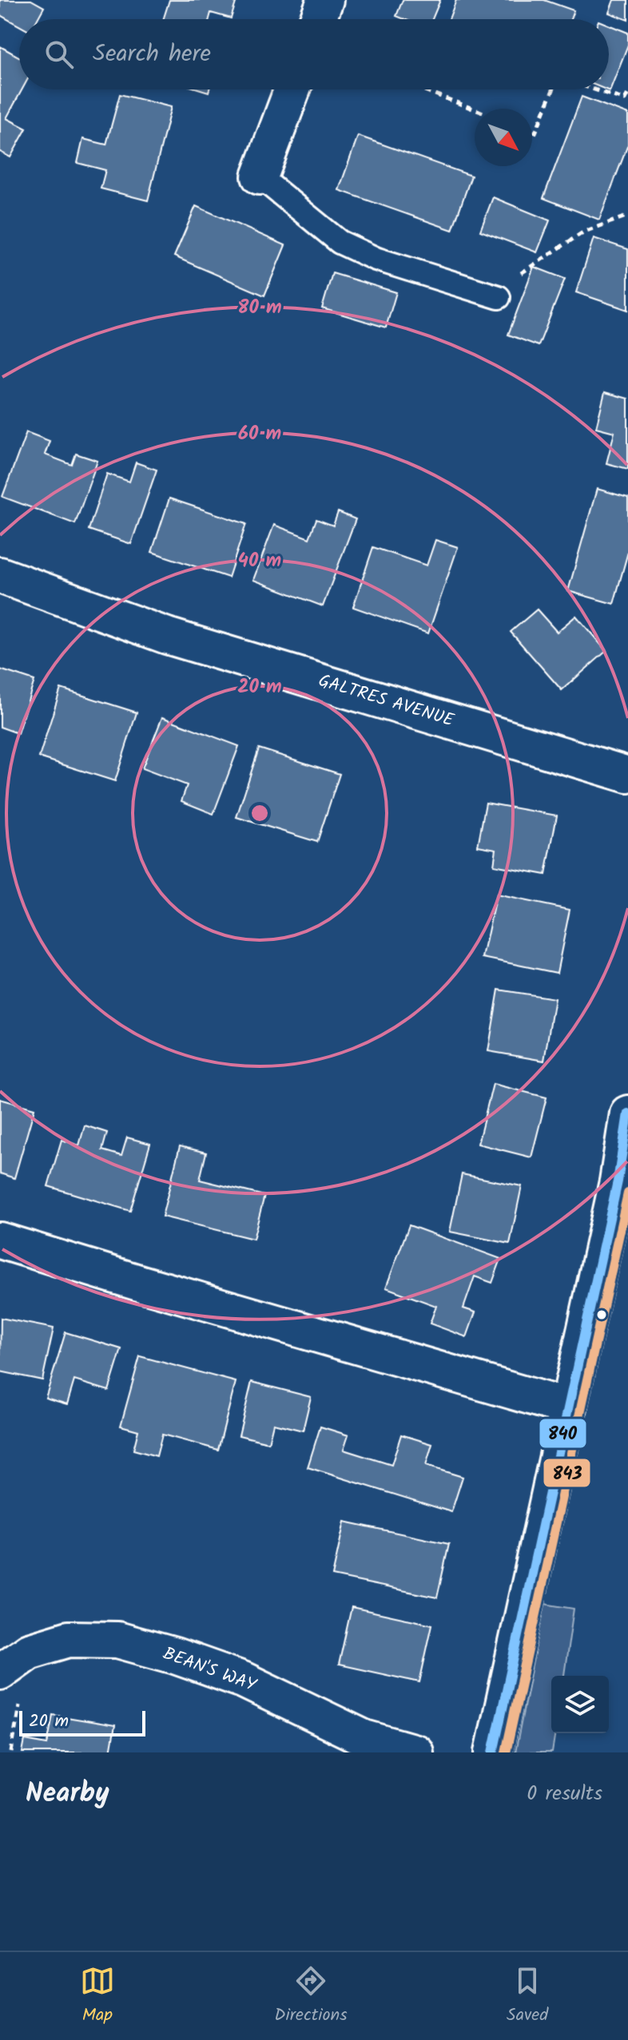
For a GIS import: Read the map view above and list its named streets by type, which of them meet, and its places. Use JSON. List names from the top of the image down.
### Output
{
  "streets": {
    "street": ["GALTRES AVENUE", "BEAN'S WAY"]
  },
  "lines": ["transit line 840", "transit line 843"],
  "scale_bar": "20 m",
  "north": "bottom right",
  "page": {
    "search": "Search here",
    "scale": "20 m",
    "heading": ["Nearby", "0 results"],
    "nav": ["Map", "Directions", "Saved"]
  },
  "rings": [
    "80 m",
    "60 m",
    "40 m",
    "20 m"
  ]
}
